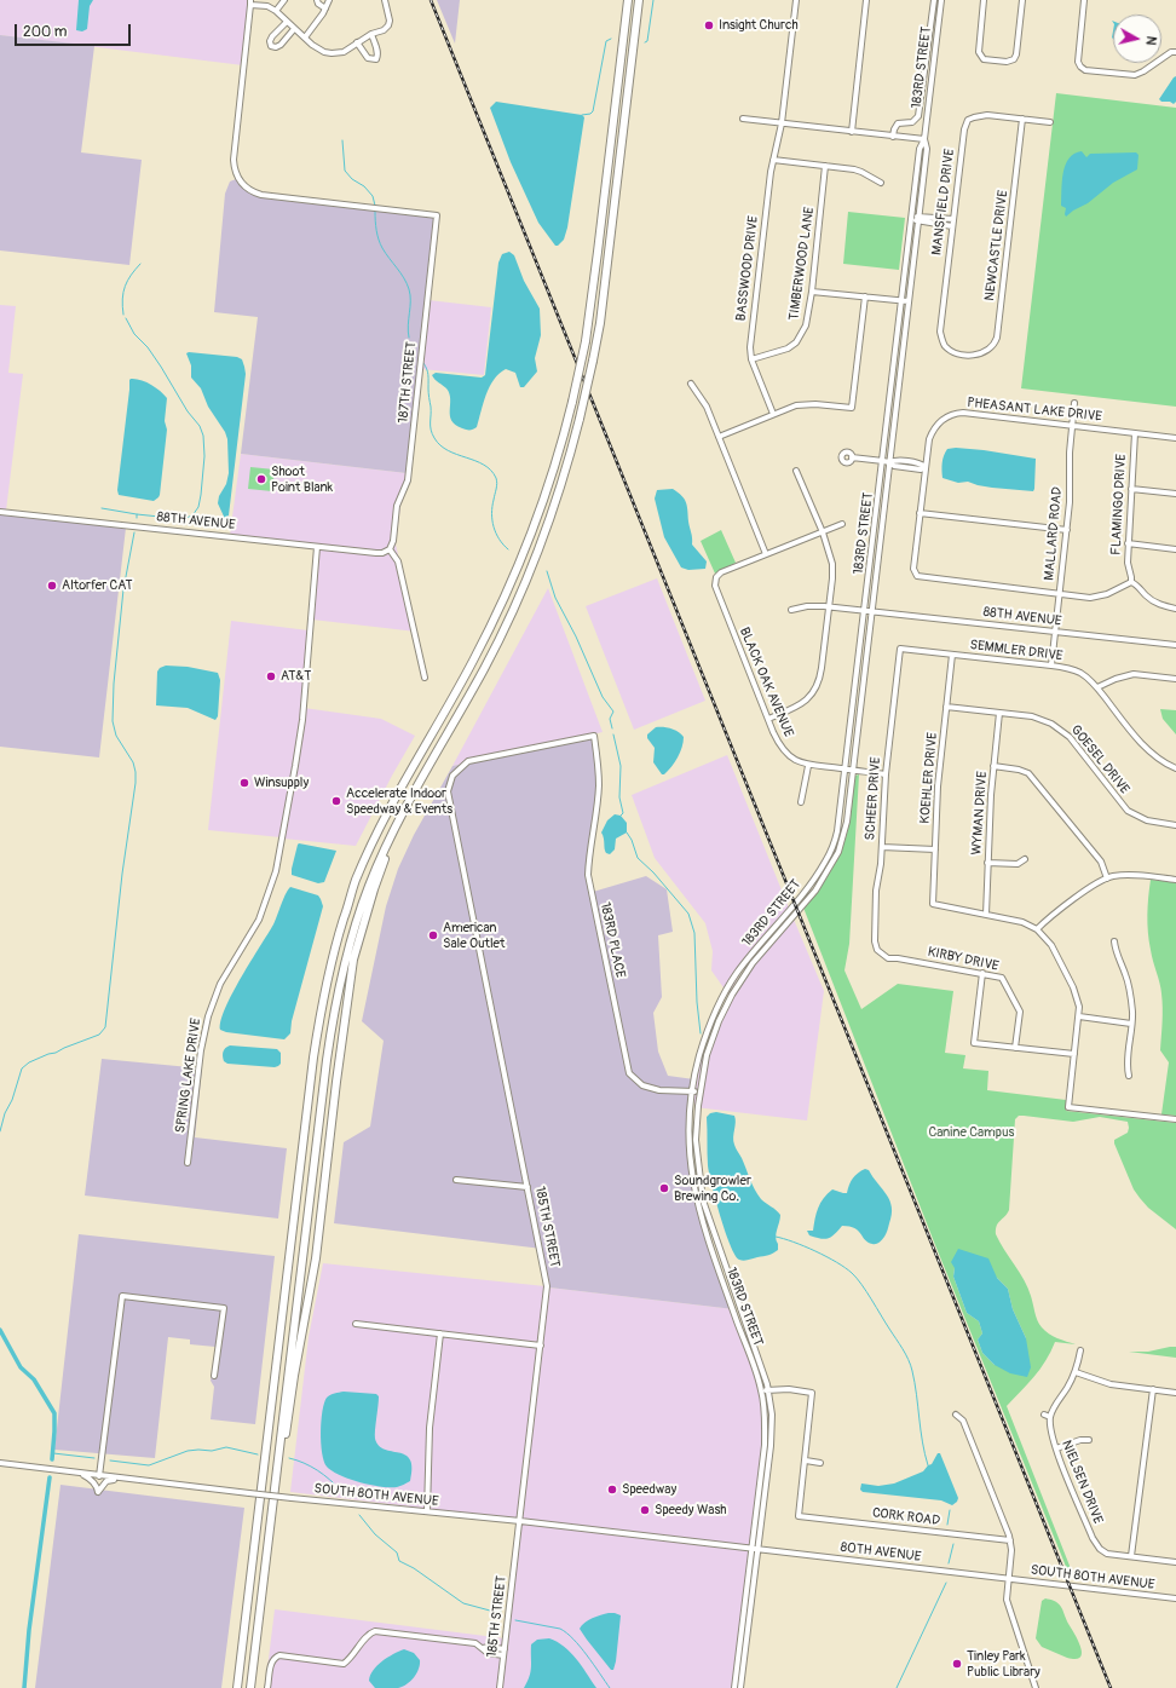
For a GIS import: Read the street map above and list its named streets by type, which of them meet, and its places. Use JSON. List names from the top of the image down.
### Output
{
  "streets": {
    "street": [
      "183RD STREET",
      "MANSFIELD DRIVE",
      "NEWCASTLE DRIVE",
      "TIMBERWOOD LANE",
      "BASSWOOD DRIVE",
      "187TH STREET",
      "PHEASANT LAKE DRIVE",
      "FLAMINGO DRIVE",
      "88TH AVENUE",
      "MALLARD ROAD",
      "SEMMLER DRIVE",
      "BLACK OAK AVENUE",
      "GOESEL DRIVE",
      "KOEHLER DRIVE",
      "SCHEER DRIVE",
      "WYMAN DRIVE",
      "183RD PLACE",
      "KIRBY DRIVE",
      "SPRING LAKE DRIVE",
      "185TH STREET",
      "NIELSEN DRIVE",
      "SOUTH 80TH AVENUE",
      "CORK ROAD",
      "80TH AVENUE"
    ]
  },
  "crossings": [
    ["183RD STREET", "88TH AVENUE"],
    ["183RD STREET", "BLACK OAK AVENUE"],
    ["183RD STREET", "183RD PLACE"],
    ["183RD STREET", "SOUTH 80TH AVENUE"],
    ["183RD STREET", "80TH AVENUE"],
    ["MANSFIELD DRIVE", "NEWCASTLE DRIVE"],
    ["TIMBERWOOD LANE", "BASSWOOD DRIVE"],
    ["187TH STREET", "88TH AVENUE"],
    ["PHEASANT LAKE DRIVE", "FLAMINGO DRIVE"],
    ["PHEASANT LAKE DRIVE", "MALLARD ROAD"],
    ["88TH AVENUE", "MALLARD ROAD"],
    ["88TH AVENUE", "SPRING LAKE DRIVE"],
    ["MALLARD ROAD", "SEMMLER DRIVE"],
    ["SEMMLER DRIVE", "KOEHLER DRIVE"],
    ["SEMMLER DRIVE", "SCHEER DRIVE"],
    ["BLACK OAK AVENUE", "SCHEER DRIVE"],
    ["GOESEL DRIVE", "KOEHLER DRIVE"],
    ["GOESEL DRIVE", "WYMAN DRIVE"],
    ["KOEHLER DRIVE", "WYMAN DRIVE"],
    ["SCHEER DRIVE", "KIRBY DRIVE"],
    ["183RD PLACE", "185TH STREET"],
    ["185TH STREET", "SOUTH 80TH AVENUE"],
    ["SOUTH 80TH AVENUE", "80TH AVENUE"]
  ],
  "parks": ["Canine Campus"],
  "places": [
    "Insight Church",
    "Shoot Point Blank",
    "Altorfer CAT",
    "AT&T",
    "Winsupply",
    "Accelerate Indoor Speedway & Events",
    "American Sale Outlet",
    "Soundgrowler Brewing Co.",
    "Speedway",
    "Speedy Wash",
    "Tinley Park Public Library"
  ],
  "scale_bar": "200 m",
  "north": "right"
}
